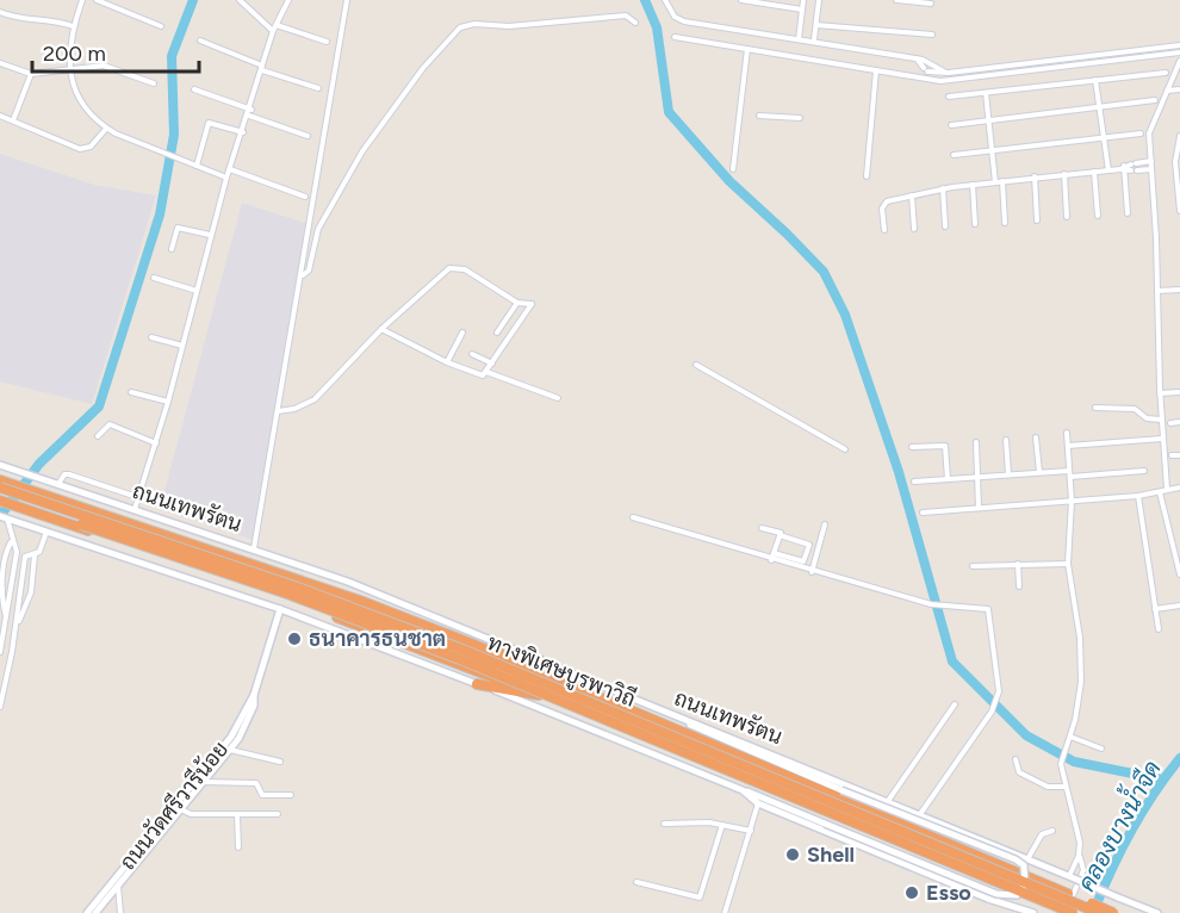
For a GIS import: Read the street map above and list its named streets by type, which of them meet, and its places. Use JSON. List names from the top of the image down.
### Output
{
  "streets": {
    "highway": ["ถนนเทพรัตน", "ทางพิเศษบูรพาวิถี"],
    "main road": ["ถนนวัดศรีวารีน้อย"]
  },
  "water": ["คลองบางน้ำจืด"],
  "places": ["ธนาคารธนชาต", "Shell", "Esso"],
  "scale_bar": "200 m"
}
